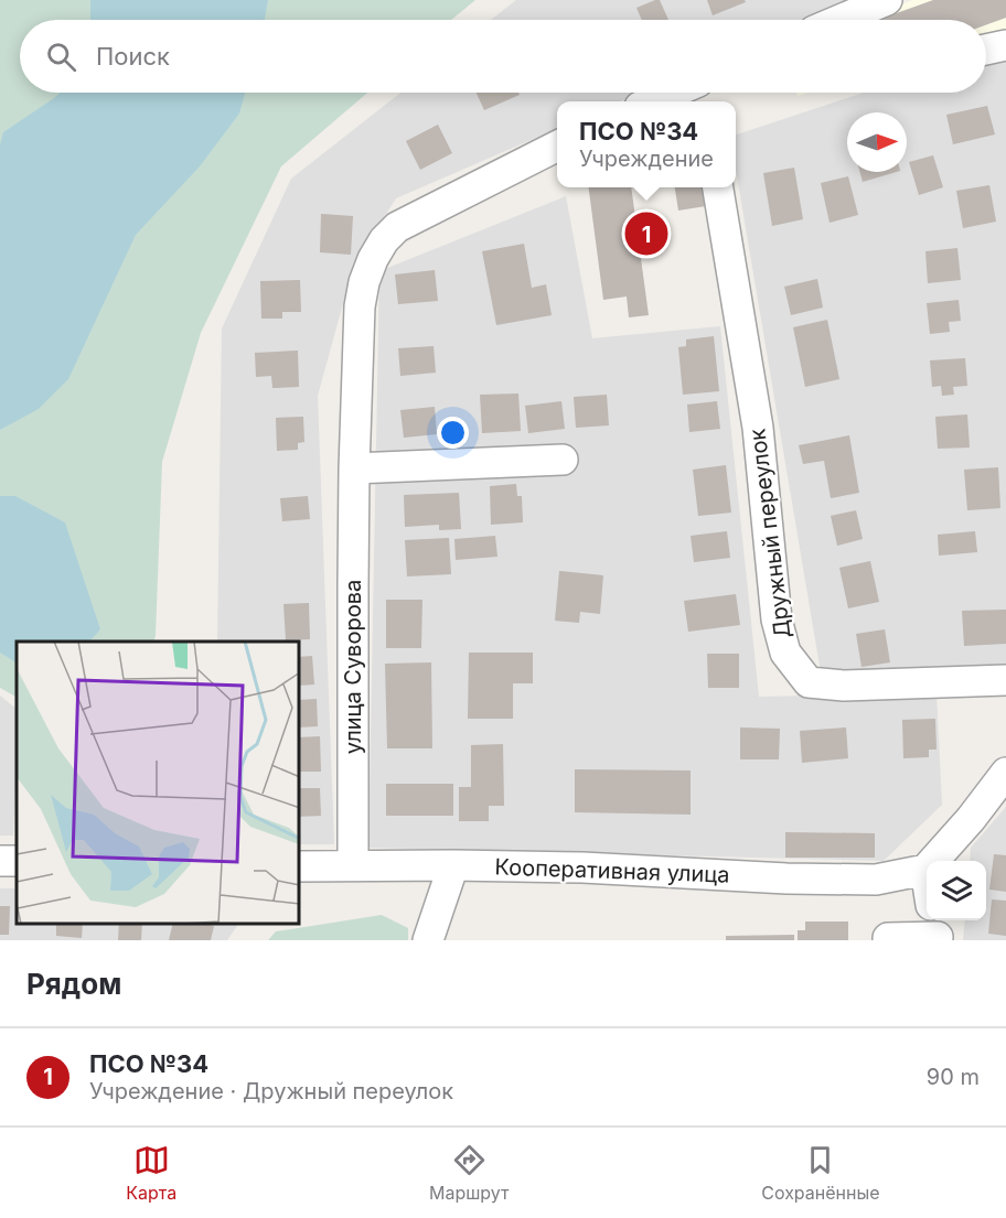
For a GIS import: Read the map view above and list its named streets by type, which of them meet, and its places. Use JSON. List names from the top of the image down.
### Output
{
  "streets": {
    "street": ["Дружный переулок", "улица Суворова", "Кооперативная улица"]
  },
  "crossings": [
    ["улица Суворова", "Кооперативная улица"]
  ],
  "north": "right",
  "page": {
    "search": "Поиск",
    "popup": ["ПСО №34", "Учреждение"],
    "pins": "1",
    "heading": "Рядом",
    "list": [
      {
        "mark": "1",
        "name": "ПСО №34",
        "note": "Учреждение · Дружный переулок",
        "value": "90 m"
      }
    ],
    "nav": ["Карта", "Маршрут", "Сохранённые"]
  }
}
